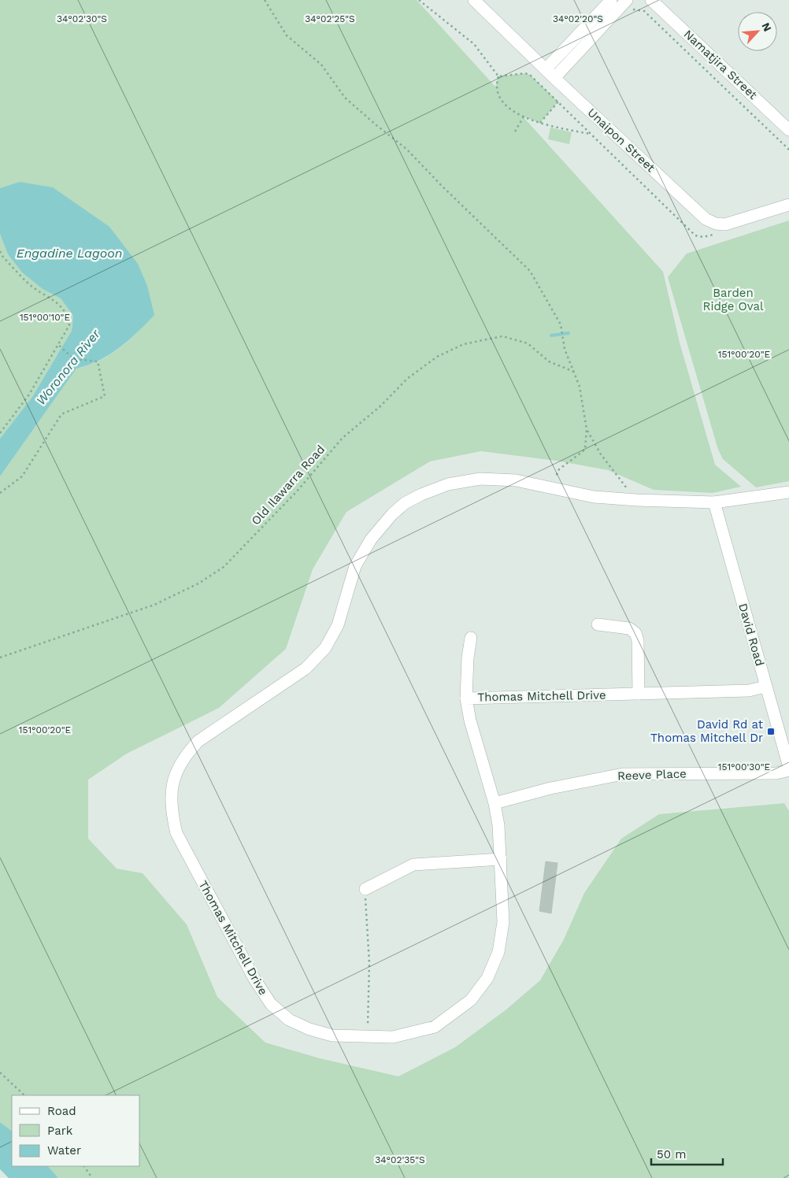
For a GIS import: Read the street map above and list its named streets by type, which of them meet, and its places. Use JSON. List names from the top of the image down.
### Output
{
  "streets": {
    "street": [
      "Namatjira Street",
      "Unaipon Street",
      "David Road",
      "Thomas Mitchell Drive",
      "Reeve Place"
    ],
    "path": ["Old Ilawarra Road"]
  },
  "crossings": [
    ["David Road", "Thomas Mitchell Drive"],
    ["Thomas Mitchell Drive", "Reeve Place"]
  ],
  "water": ["Engadine Lagoon", "Woronora River"],
  "parks": ["Barden Ridge Oval"],
  "places": {
    "transit": ["David Rd at Thomas Mitchell Dr"]
  },
  "legend": ["Road", "Park", "Water"],
  "scale_bar": "50 m",
  "north": "top right",
  "coordinates": [
    "34°02'30\"S",
    "34°02'25\"S",
    "34°02'20\"S",
    "151°00'10\"E",
    "151°00'20\"E",
    "151°00'30\"E",
    "34°02'35\"S"
  ]
}
